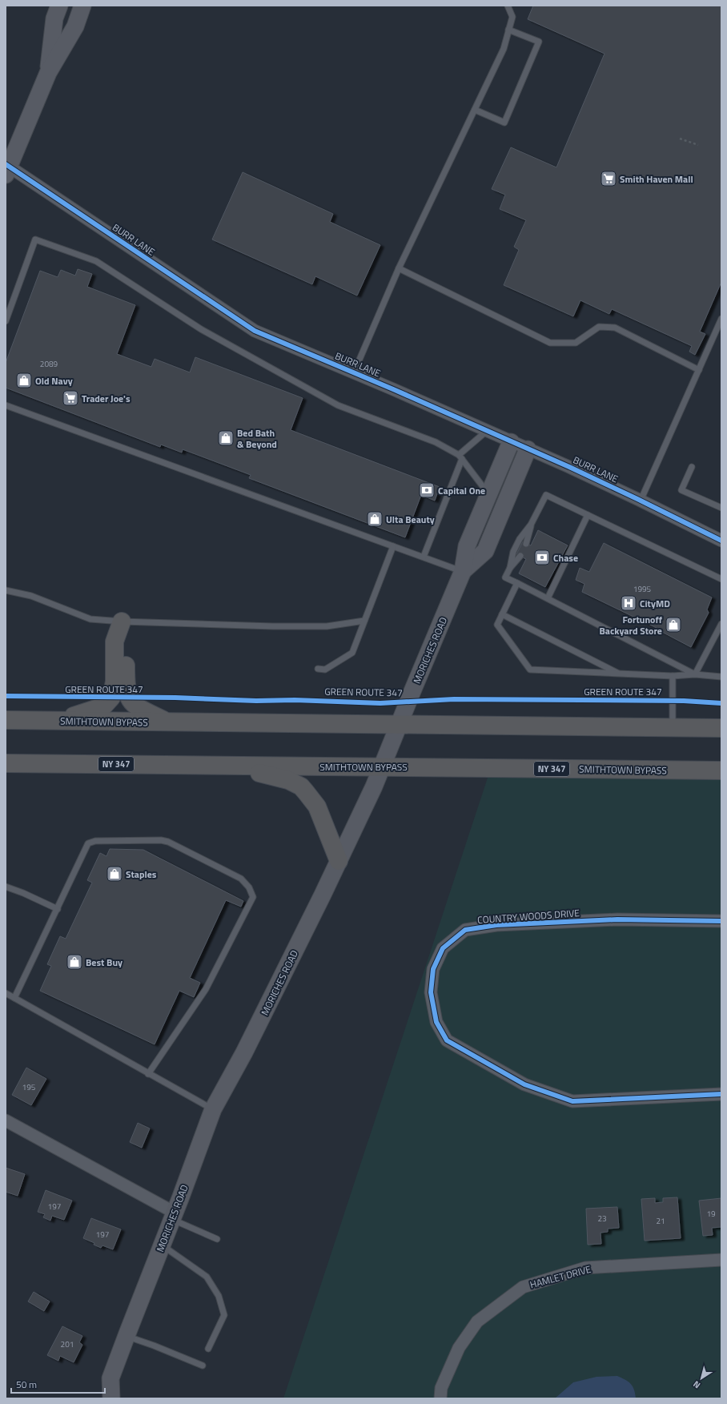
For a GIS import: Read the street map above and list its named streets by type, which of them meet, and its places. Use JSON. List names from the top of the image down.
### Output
{
  "streets": {
    "highway": ["SMITHTOWN BYPASS", "NY 347"],
    "main road": ["MORICHES ROAD"],
    "street": ["BURR LANE", "COUNTRY WOODS DRIVE", "HAMLET DRIVE"],
    "cycle path": ["GREEN ROUTE 347"]
  },
  "crossings": [
    ["BURR LANE", "MORICHES ROAD"],
    ["MORICHES ROAD", "SMITHTOWN BYPASS"]
  ],
  "places": {
    "supermarket": ["Smith Haven Mall", "Trader Joe's"],
    "shop": [
      "Old Navy",
      "Bed Bath & Beyond",
      "Ulta Beauty",
      "Fortunoff Backyard Store",
      "Staples",
      "Best Buy"
    ],
    "bank": ["Capital One", "Chase"],
    "hospital": ["CityMD"]
  },
  "house_numbers": [
    "2089",
    "1995",
    "195",
    "197",
    "19",
    "23",
    "21",
    "197",
    "201"
  ],
  "scale_bar": "50 m",
  "north": "bottom left"
}
